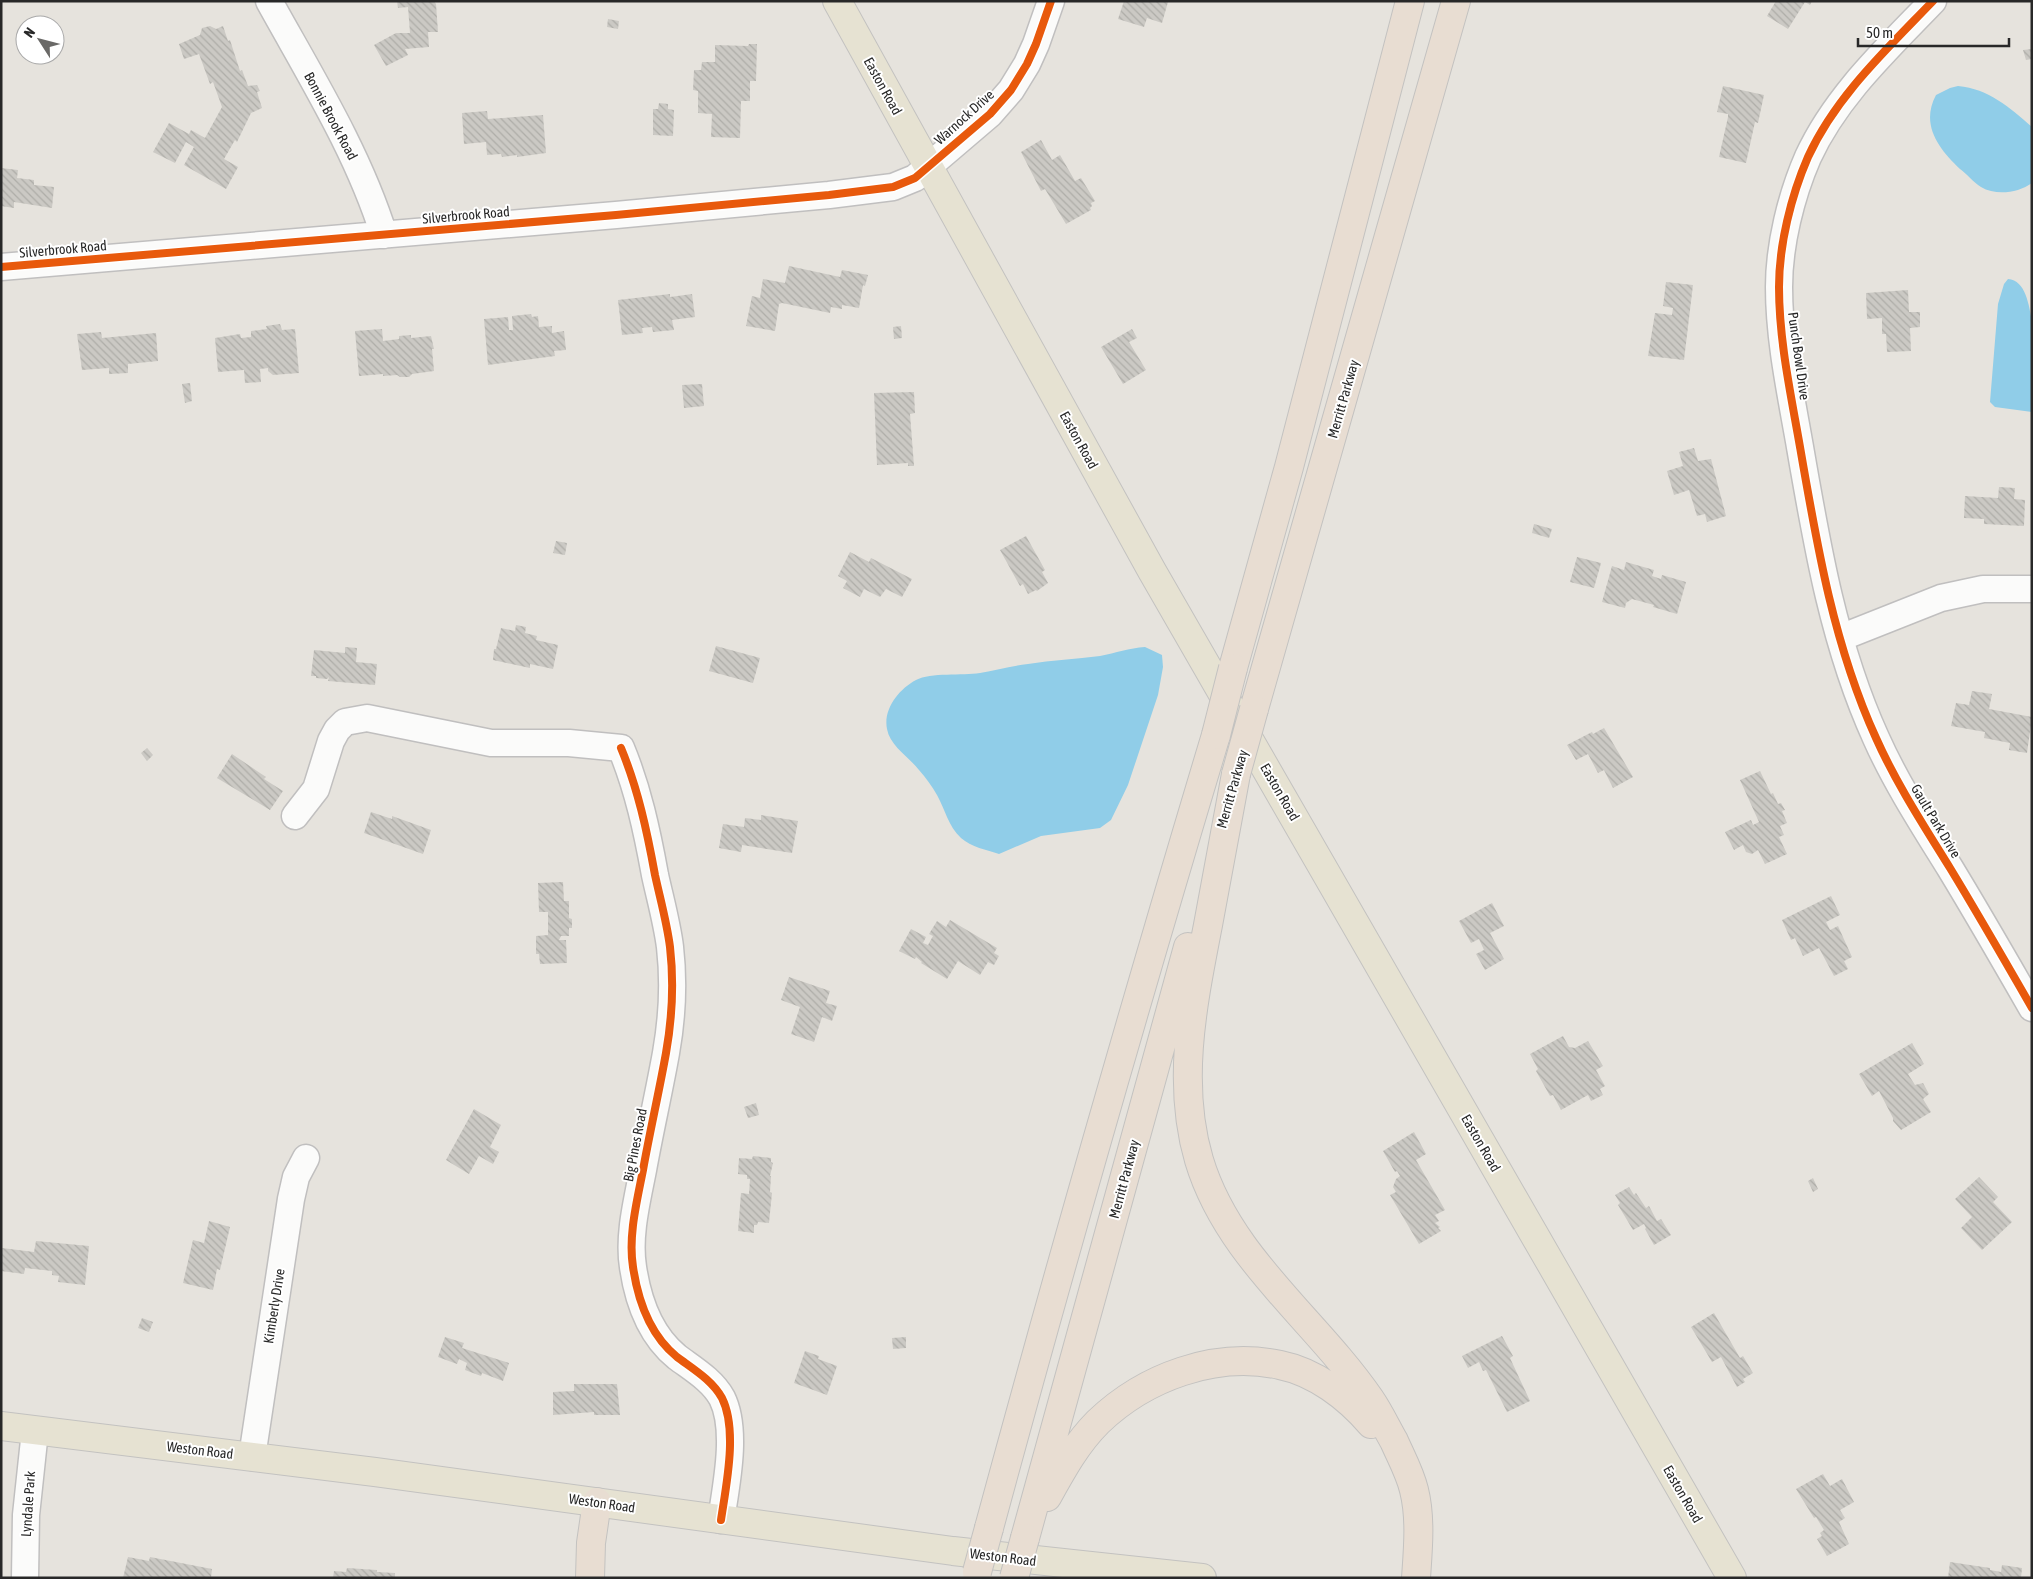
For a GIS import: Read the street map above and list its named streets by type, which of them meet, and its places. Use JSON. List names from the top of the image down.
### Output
{
  "streets": {
    "highway": ["Merritt Parkway"],
    "main road": ["Easton Road", "Weston Road"],
    "street": [
      "Bonnie Brook Road",
      "Warnock Drive",
      "Silverbrook Road",
      "Punch Bowl Drive",
      "Gault Park Drive",
      "Big Pines Road",
      "Kimberly Drive",
      "Lyndale Park"
    ]
  },
  "crossings": [
    ["Easton Road", "Warnock Drive"],
    ["Easton Road", "Silverbrook Road"],
    ["Bonnie Brook Road", "Silverbrook Road"],
    ["Warnock Drive", "Silverbrook Road"],
    ["Punch Bowl Drive", "Gault Park Drive"],
    ["Big Pines Road", "Weston Road"],
    ["Kimberly Drive", "Weston Road"],
    ["Weston Road", "Lyndale Park"]
  ],
  "scale_bar": "50 m",
  "north": "top left"
}
